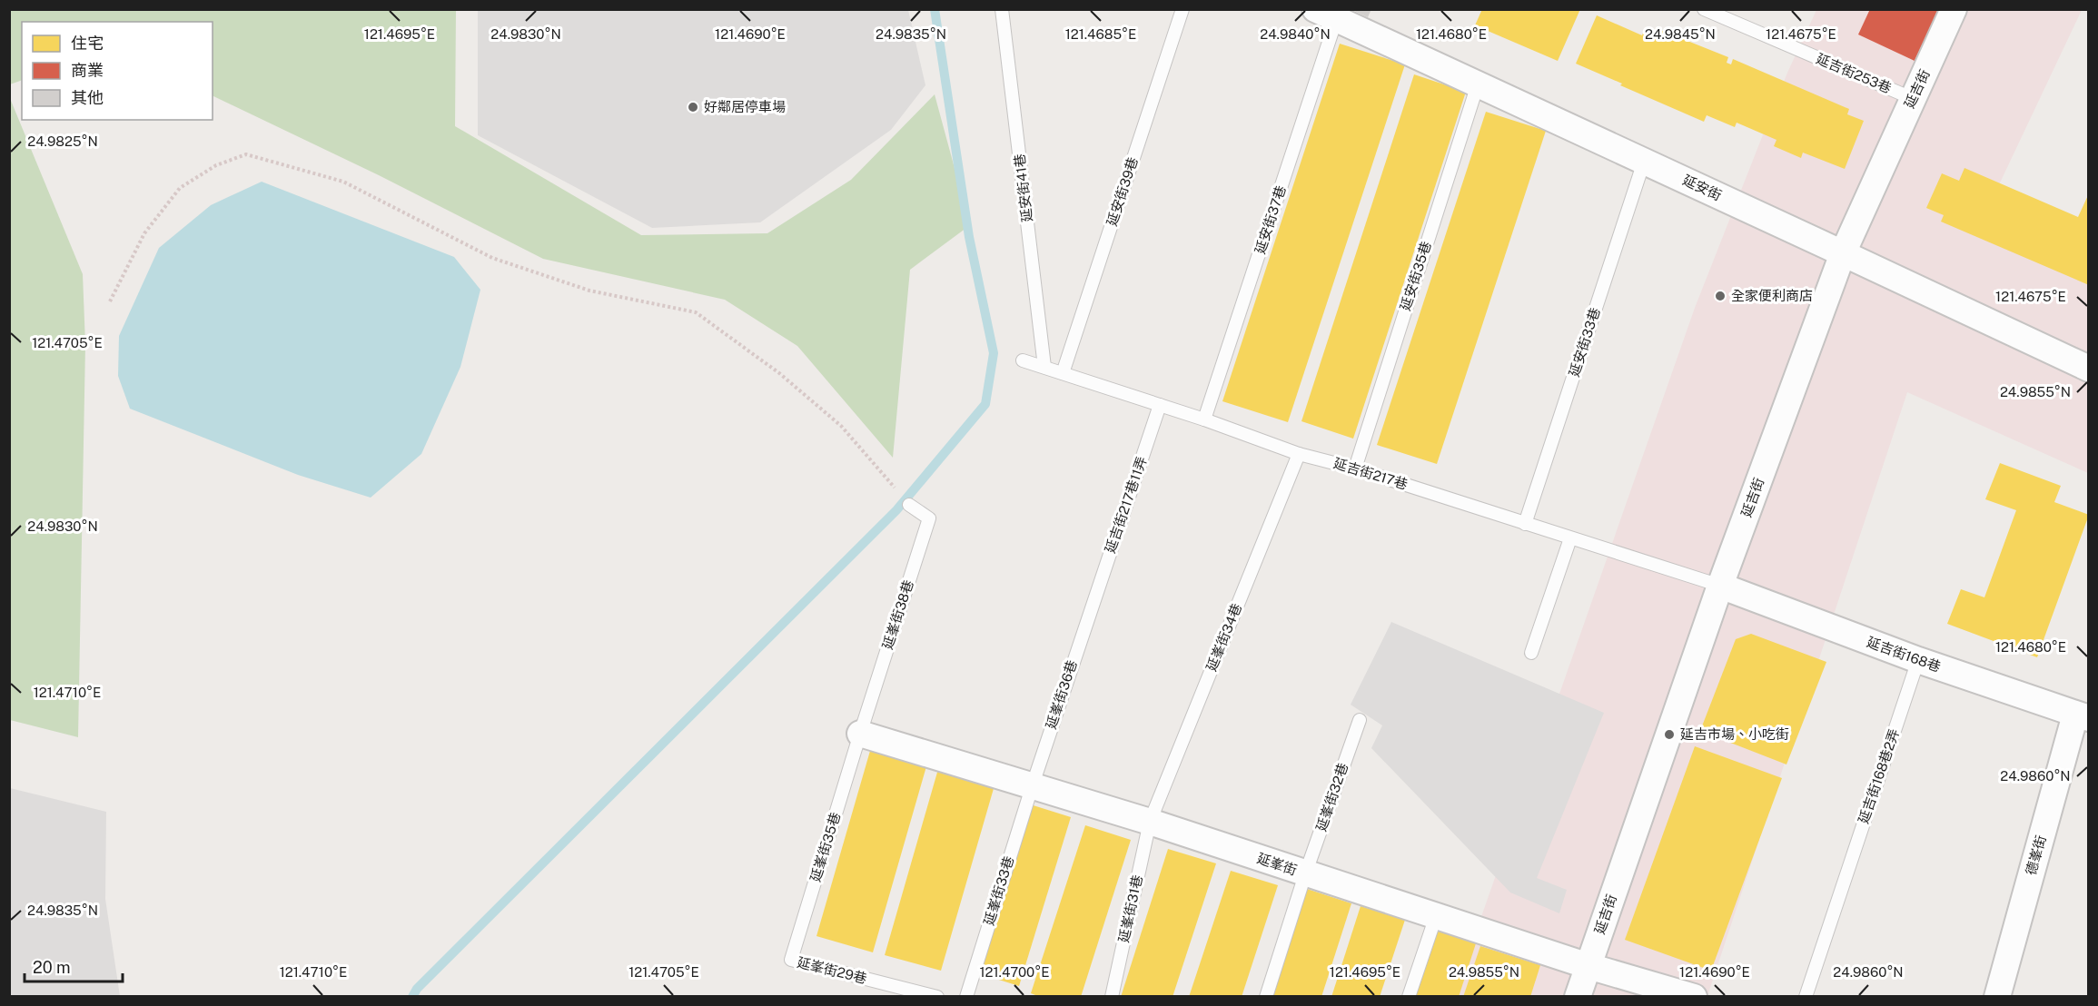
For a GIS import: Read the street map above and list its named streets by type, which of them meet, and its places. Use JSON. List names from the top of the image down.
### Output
{
  "streets": {
    "street": [
      "延吉街",
      "延安街",
      "延吉街168巷",
      "德峯街",
      "延峯街"
    ],
    "lane": [
      "延吉街253巷",
      "延安街41巷",
      "延安街39巷",
      "延安街37巷",
      "延安街35巷",
      "延安街33巷",
      "延吉街217巷",
      "延吉街217巷11弄",
      "延峯街38巷",
      "延峯街34巷",
      "延峯街36巷",
      "延吉街168巷2弄",
      "延峯街32巷",
      "延峯街35巷",
      "延峯街33巷",
      "延峯街31巷",
      "延峯街29巷"
    ]
  },
  "crossings": [
    ["延吉街253巷", "延吉街"],
    ["延吉街", "延安街"],
    ["延吉街", "延吉街217巷"],
    ["延吉街", "延吉街168巷"],
    ["延吉街", "延峯街"],
    ["延安街41巷", "延吉街217巷"],
    ["延安街", "延安街37巷"],
    ["延安街", "延安街35巷"],
    ["延安街", "延安街33巷"],
    ["延安街39巷", "延吉街217巷"],
    ["延安街37巷", "延吉街217巷"],
    ["延安街35巷", "延吉街217巷"],
    ["延安街33巷", "延吉街217巷"],
    ["延吉街217巷", "延吉街217巷11弄"],
    ["延吉街217巷", "延峯街34巷"],
    ["延吉街217巷", "延吉街168巷"],
    ["延吉街217巷11弄", "延峯街36巷"],
    ["延峯街38巷", "延峯街35巷"],
    ["延峯街38巷", "延峯街"],
    ["延峯街34巷", "延峯街"],
    ["延峯街34巷", "延峯街31巷"],
    ["延吉街168巷", "延吉街168巷2弄"],
    ["延吉街168巷", "德峯街"],
    ["延峯街36巷", "延峯街"],
    ["延峯街36巷", "延峯街33巷"],
    ["延峯街32巷", "延峯街"],
    ["延峯街35巷", "延峯街"],
    ["延峯街35巷", "延峯街29巷"],
    ["延峯街", "延峯街33巷"],
    ["延峯街", "延峯街31巷"]
  ],
  "places": ["好鄰居停車場", "全家便利商店", "延吉市場、小吃街"],
  "legend": ["住宅", "商業", "其他"],
  "scale_bar": "20 m",
  "coordinates": [
    "121.4695°E",
    "24.9830°N",
    "121.4690°E",
    "24.9835°N",
    "121.4685°E",
    "24.9840°N",
    "121.4680°E",
    "24.9845°N",
    "121.4675°E",
    "24.9825°N",
    "121.4705°E",
    "24.9855°N",
    "121.4710°E",
    "24.9860°N",
    "121.4700°E"
  ]
}
